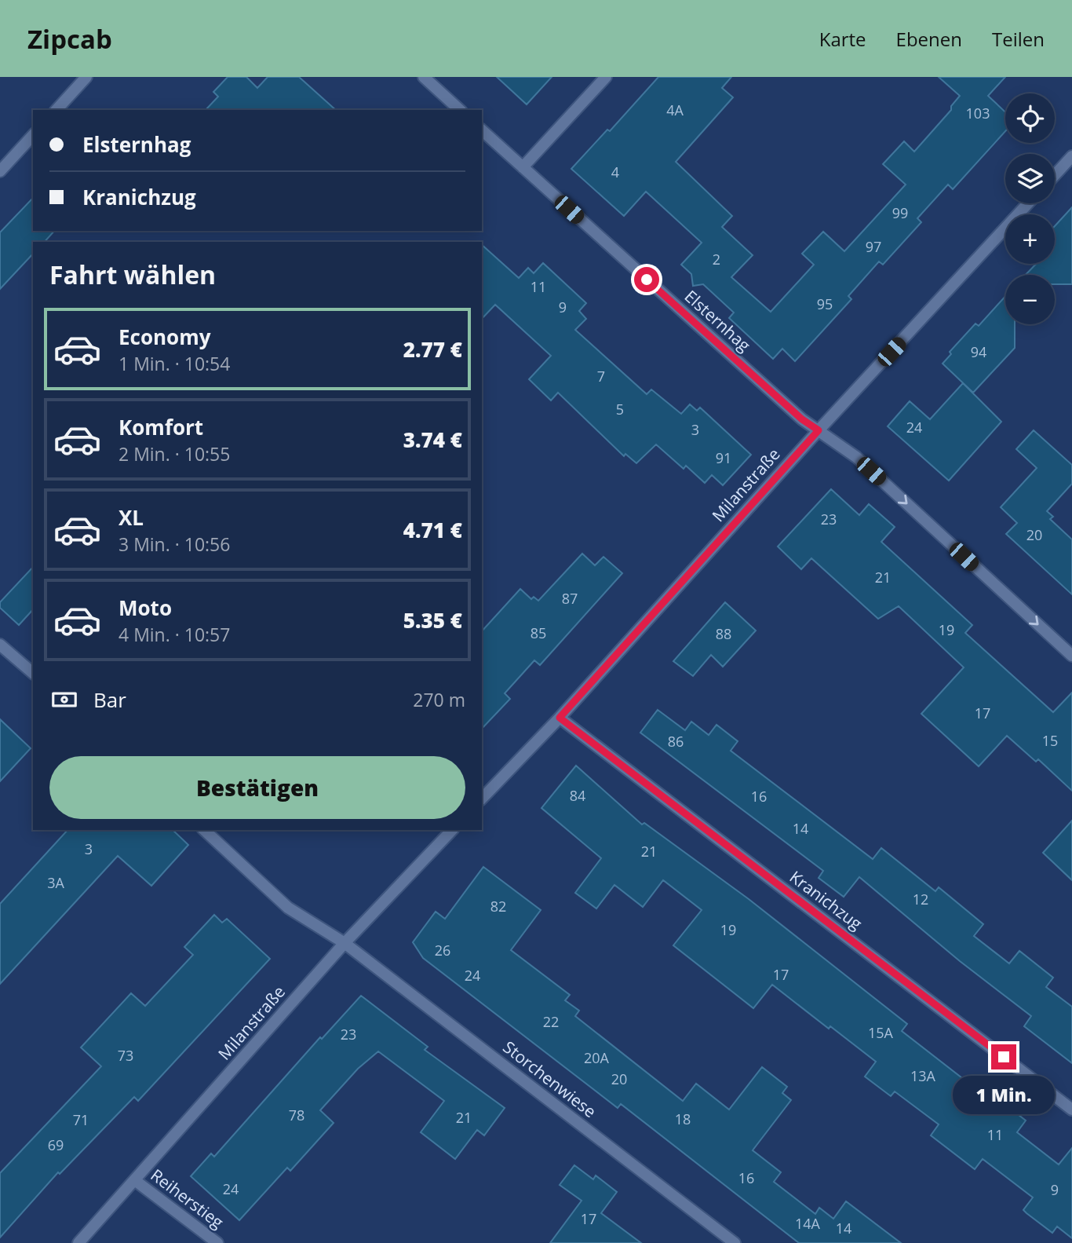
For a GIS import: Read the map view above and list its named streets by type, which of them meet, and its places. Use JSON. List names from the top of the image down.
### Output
{
  "streets": {
    "street": [
      "Elsternhag",
      "Milanstraße",
      "Kranichzug",
      "Storchenwiese",
      "Reiherstieg"
    ]
  },
  "crossings": [
    ["Elsternhag", "Milanstraße"],
    ["Milanstraße", "Kranichzug"],
    ["Milanstraße", "Storchenwiese"],
    ["Milanstraße", "Reiherstieg"]
  ],
  "one_way": ["Elsternhag"],
  "house_numbers": [
    "4A",
    "103",
    "4",
    "99",
    "97",
    "2",
    "11",
    "95",
    "9",
    "94",
    "7",
    "5",
    "24",
    "3",
    "91",
    "23",
    "20",
    "21",
    "87",
    "19",
    "85",
    "88",
    "17",
    "15",
    "86",
    "84",
    "16",
    "14",
    "3",
    "21",
    "3A",
    "12",
    "82",
    "19",
    "26",
    "17",
    "24",
    "22",
    "15A",
    "23",
    "73",
    "20A",
    "13A",
    "20",
    "78",
    "21",
    "18",
    "71",
    "11",
    "69",
    "16",
    "24",
    "9",
    "17",
    "14A",
    "14"
  ],
  "page": {
    "header": "Zipcab",
    "nav": ["Karte", "Ebenen", "Teilen"],
    "map_buttons": ["+", "−"],
    "banner": ["Elsternhag", "Kranichzug"],
    "heading": "Fahrt wählen",
    "list": [
      {
        "name": "Economy",
        "note": "1 Min. · 10:54",
        "value": "2.77 €"
      },
      {
        "name": "Komfort",
        "note": "2 Min. · 10:55",
        "value": "3.74 €"
      },
      {
        "name": "XL",
        "note": "3 Min. · 10:56",
        "value": "4.71 €"
      },
      {
        "name": "Moto",
        "note": "4 Min. · 10:57",
        "value": "5.35 €"
      }
    ],
    "pay": ["Bar", "270 m"],
    "buttons": "Bestätigen",
    "bubble": "1 Min."
  }
}
